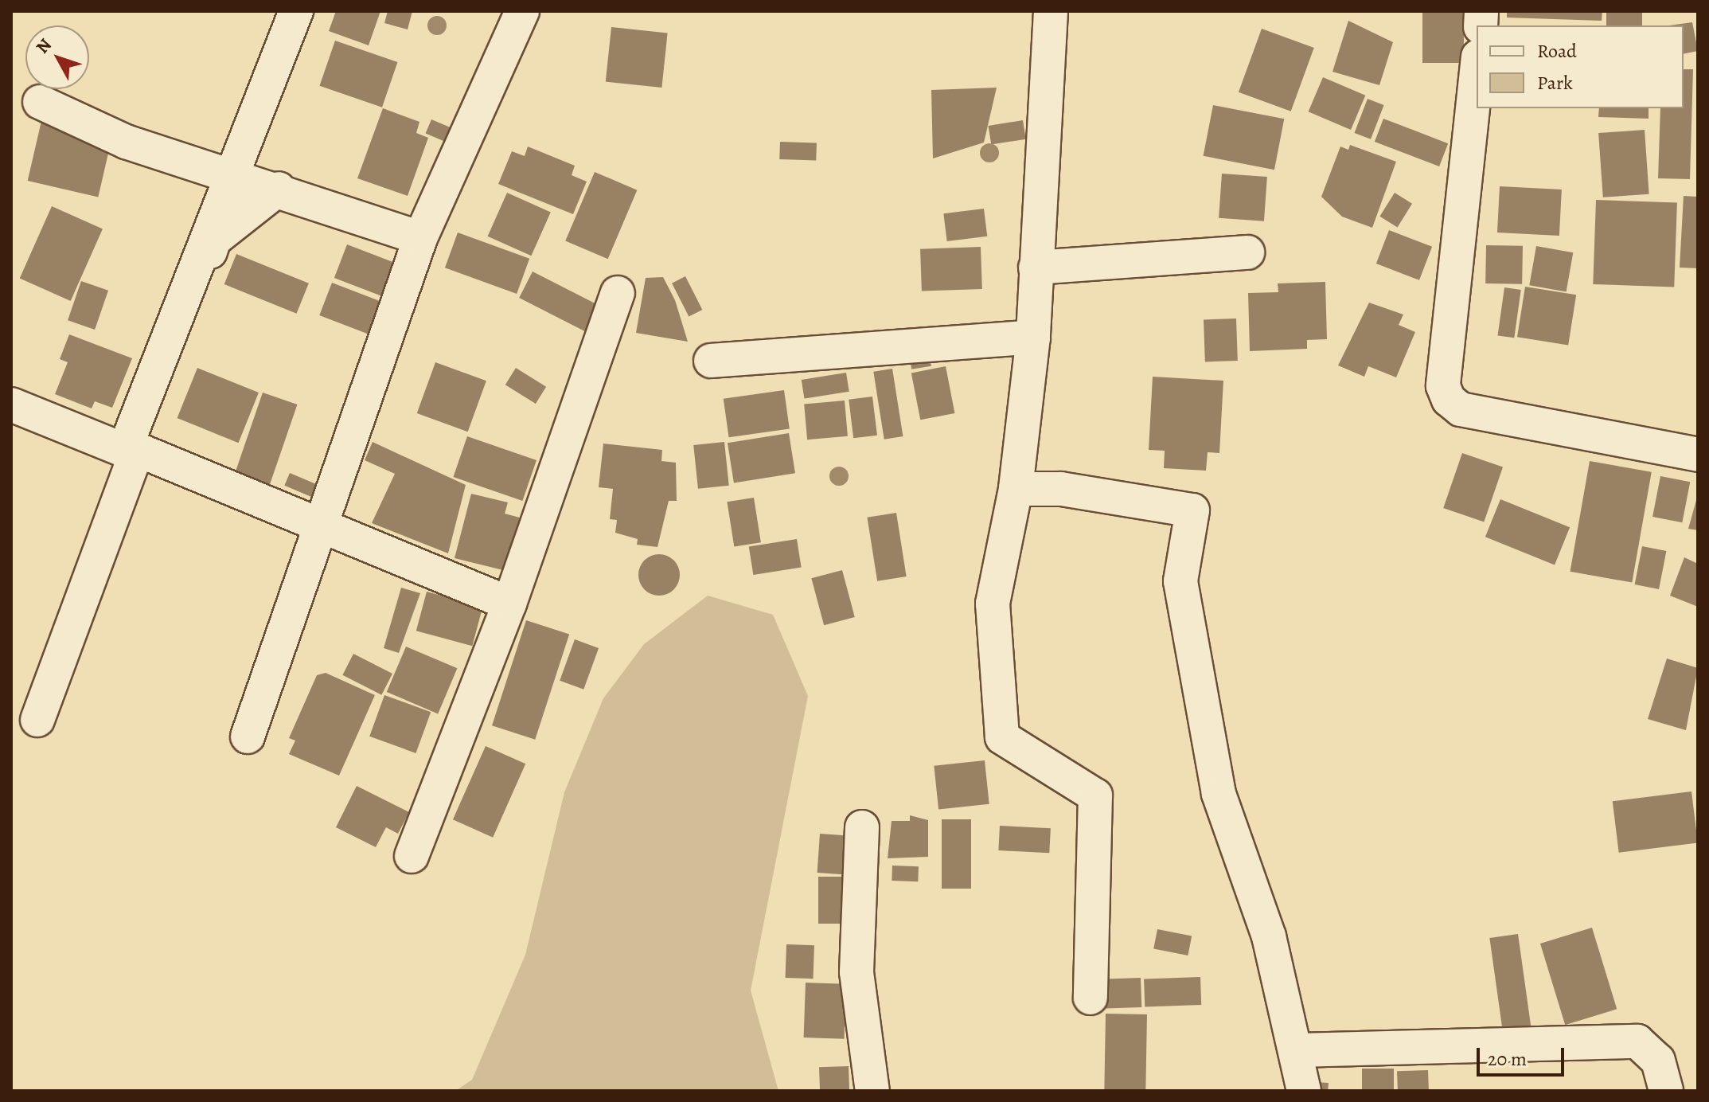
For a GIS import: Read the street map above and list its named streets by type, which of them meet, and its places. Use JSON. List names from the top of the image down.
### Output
{
  "legend": ["Road", "Park"],
  "scale_bar": "20 m",
  "north": "top left"
}
